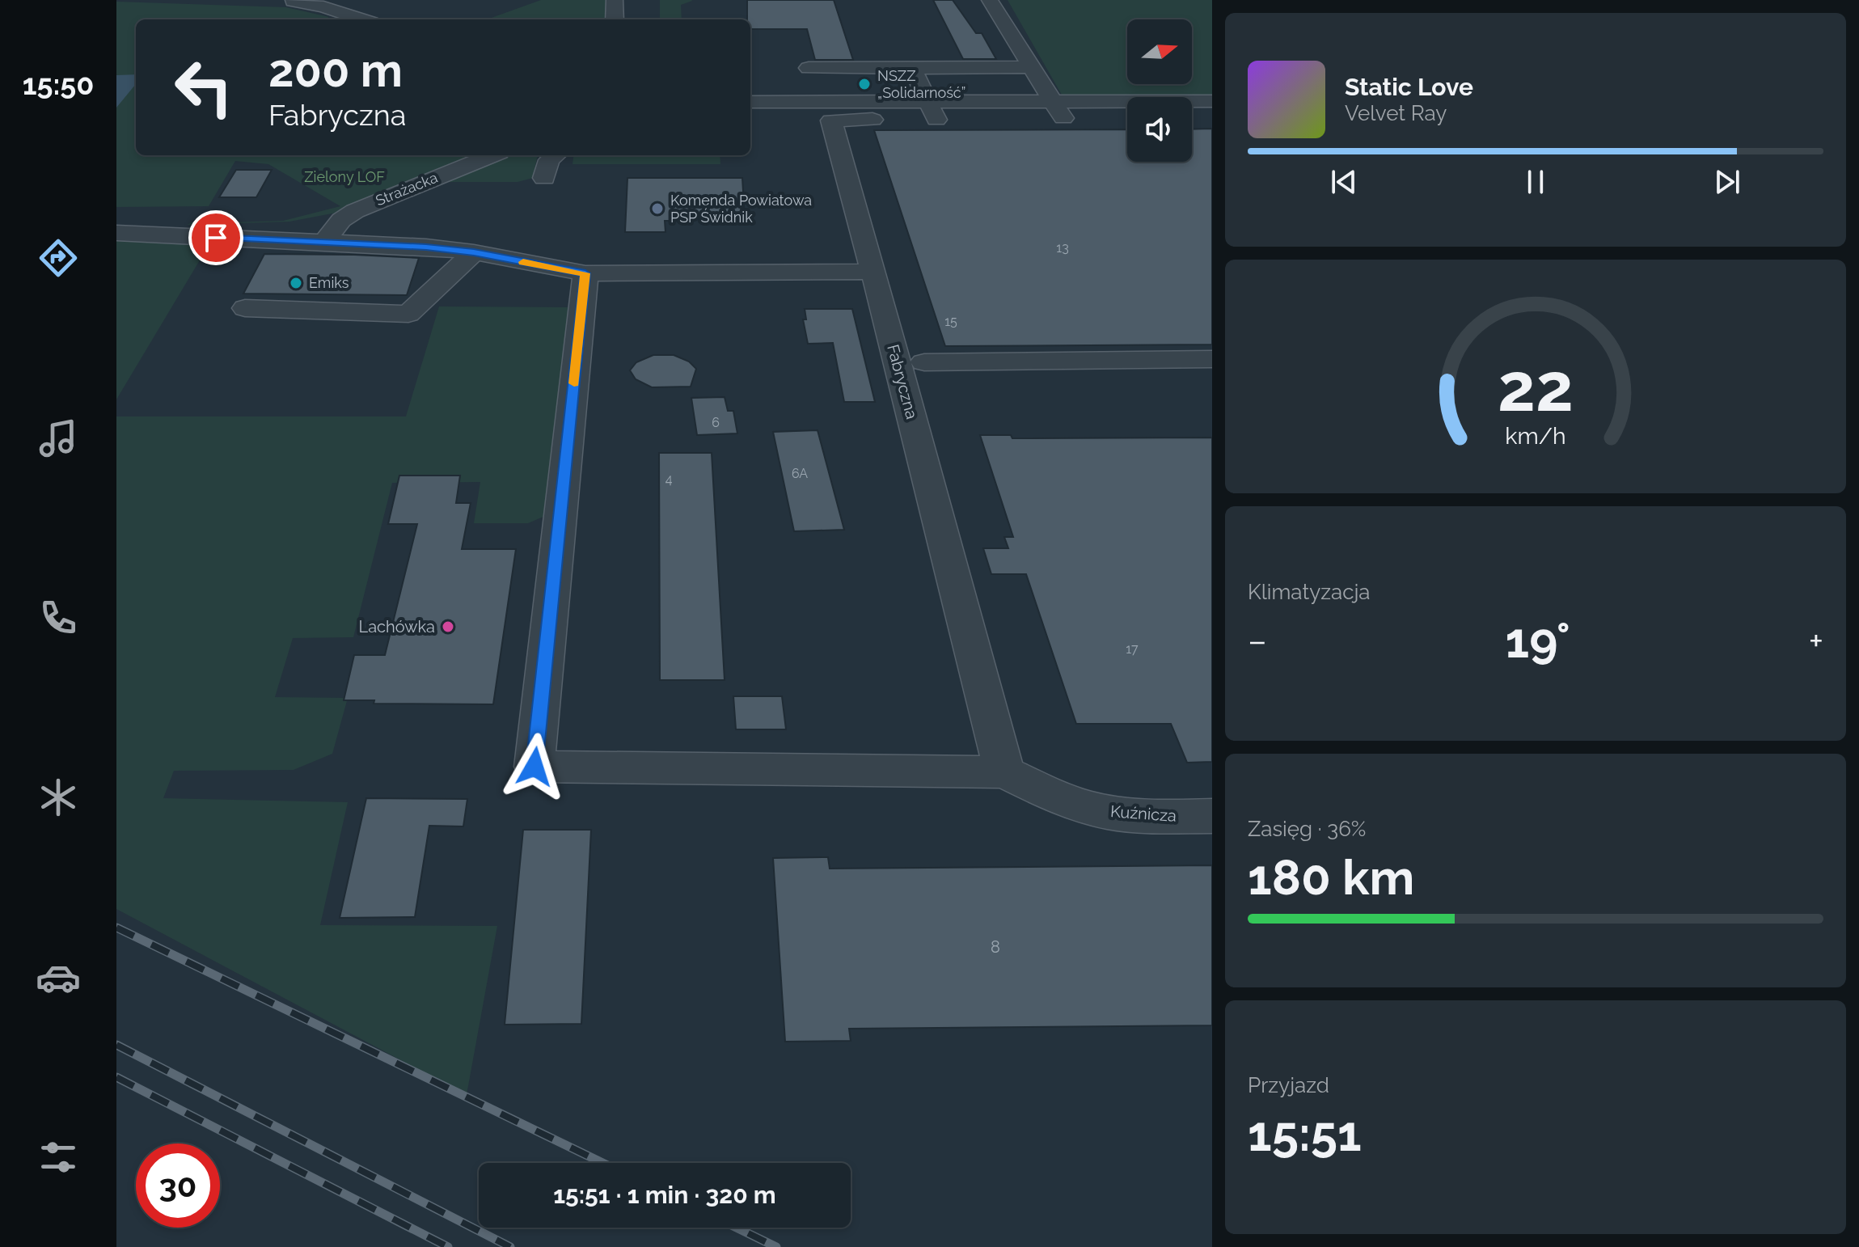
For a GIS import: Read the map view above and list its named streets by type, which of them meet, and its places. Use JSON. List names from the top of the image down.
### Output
{
  "streets": {
    "street": ["Strażacka", "Fabryczna", "Kuźnicza"]
  },
  "crossings": [
    ["Fabryczna", "Kuźnicza"]
  ],
  "parks": ["Zielony LOF"],
  "places": [
    "NSZZ „Solidarność”",
    "Komenda Powiatowa PSP Świdnik",
    "Emiks",
    "Lachówka"
  ],
  "house_numbers": [
    "13",
    "15",
    "6",
    "6A",
    "4",
    "17",
    "8"
  ],
  "north": "right",
  "page": {
    "tabs": "15:50",
    "turn": ["200 m", "Fabryczna"],
    "song": ["Static Love", "Velvet Ray"],
    "tile": [
      "Klimatyzacja",
      ["Zasięg · 36%", "180 km"],
      ["Przyjazd", "15:51"]
    ],
    "heat": ["−", "19°", "+"],
    "limit": "30",
    "trip": "15:51 · 1 min · 320 m",
    "gauge": ["22", "km/h"]
  }
}
